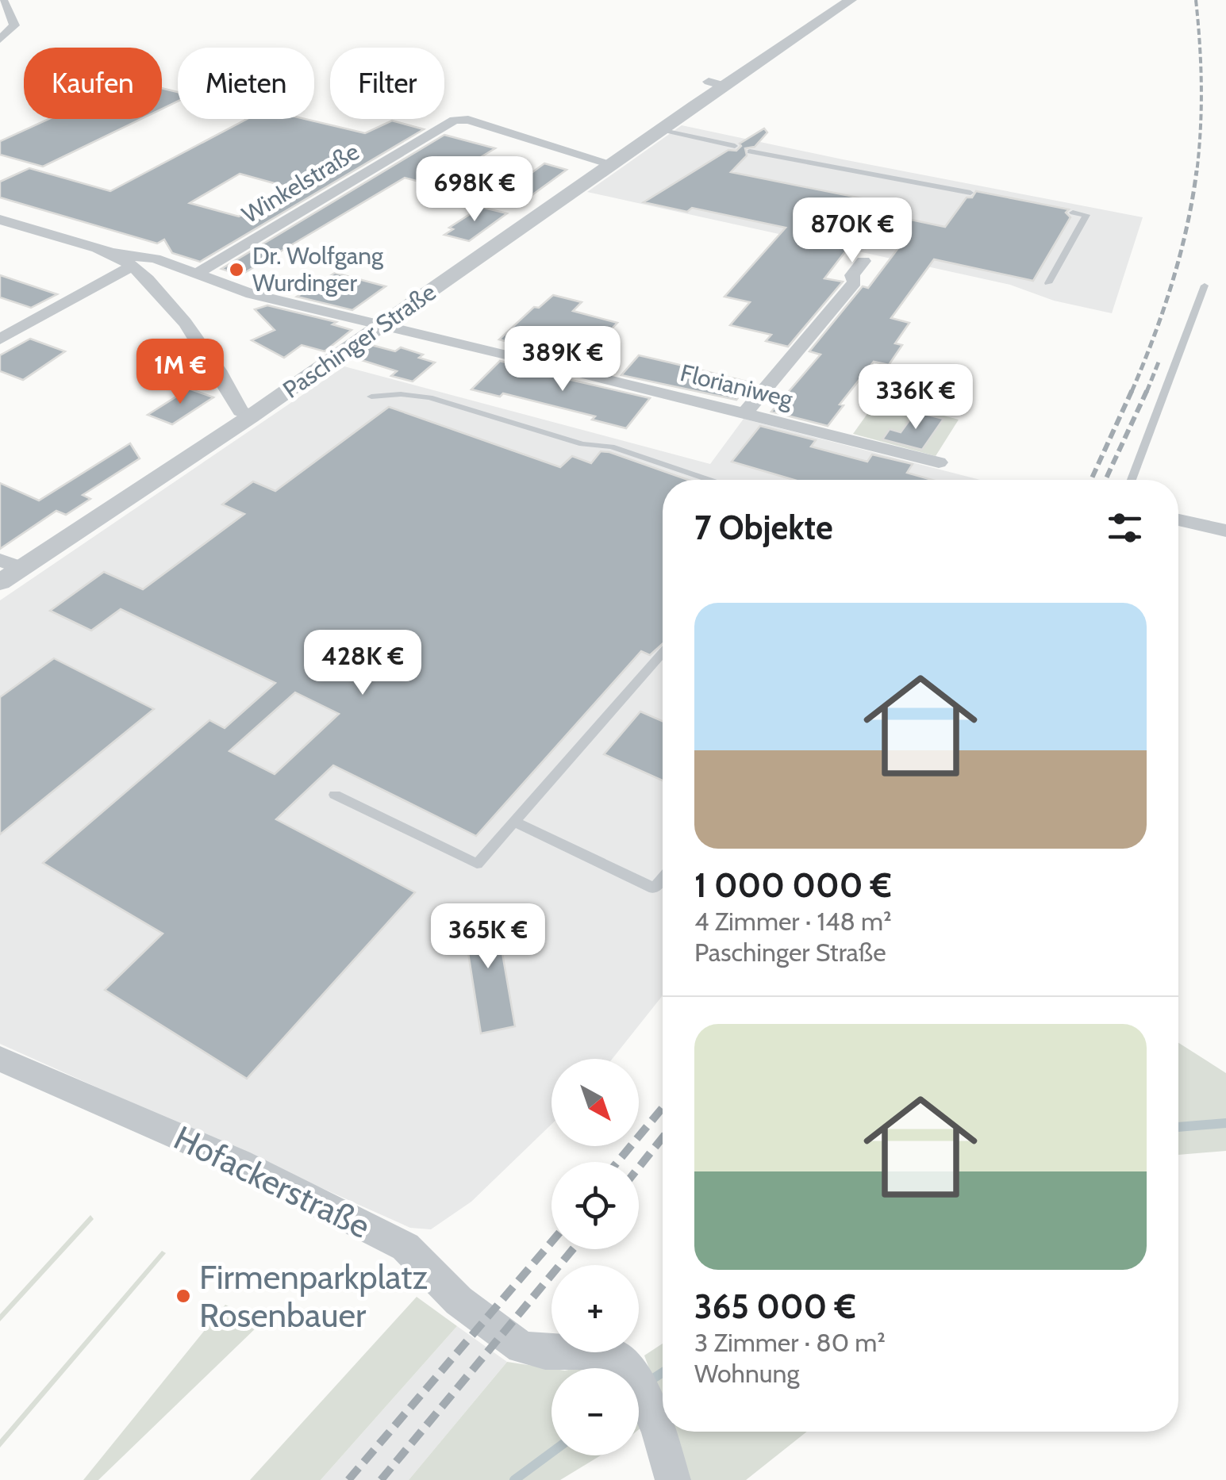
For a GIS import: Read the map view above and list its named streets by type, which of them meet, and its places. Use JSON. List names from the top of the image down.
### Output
{
  "streets": {
    "street": [
      "Winkelstraße",
      "Paschinger Straße",
      "Florianiweg",
      "Hofackerstraße"
    ]
  },
  "crossings": [
    ["Winkelstraße", "Paschinger Straße"],
    ["Paschinger Straße", "Florianiweg"]
  ],
  "places": ["Dr. Wolfgang Wurdinger", "Firmenparkplatz Rosenbauer"],
  "north": "bottom right",
  "page": {
    "chip": ["Kaufen", "Mieten", "Filter"],
    "price": [
      "698K €",
      "870K €",
      "389K €",
      "1M €",
      "336K €",
      "428K €",
      "365K €"
    ],
    "heading": "7 Objekte",
    "list": [
      {
        "name": "1 000 000 €",
        "note": "4 Zimmer · 148 m² · Paschinger Straße"
      },
      {
        "name": "365 000 €",
        "note": "3 Zimmer · 80 m² · Wohnung"
      }
    ],
    "map_buttons": ["+", "−"]
  }
}
